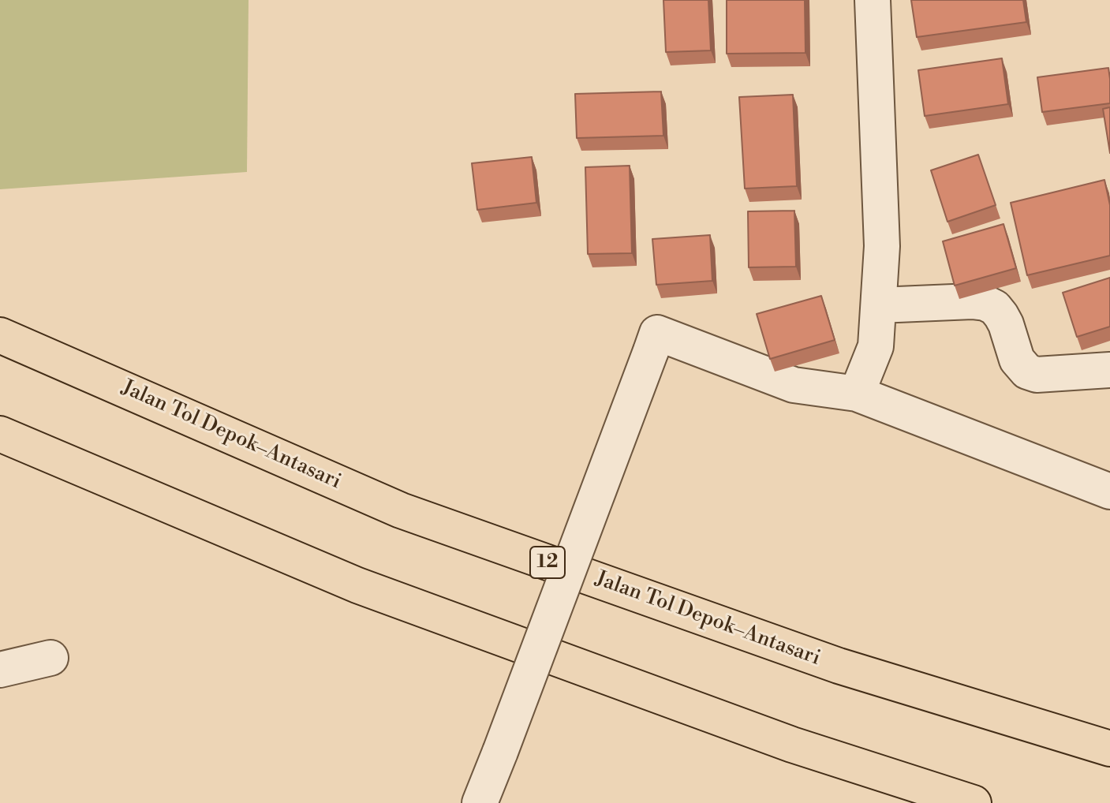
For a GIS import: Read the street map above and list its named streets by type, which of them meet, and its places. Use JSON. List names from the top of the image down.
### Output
{
  "streets": {
    "highway": ["Jalan Tol Depok–Antasari", "12"]
  }
}
